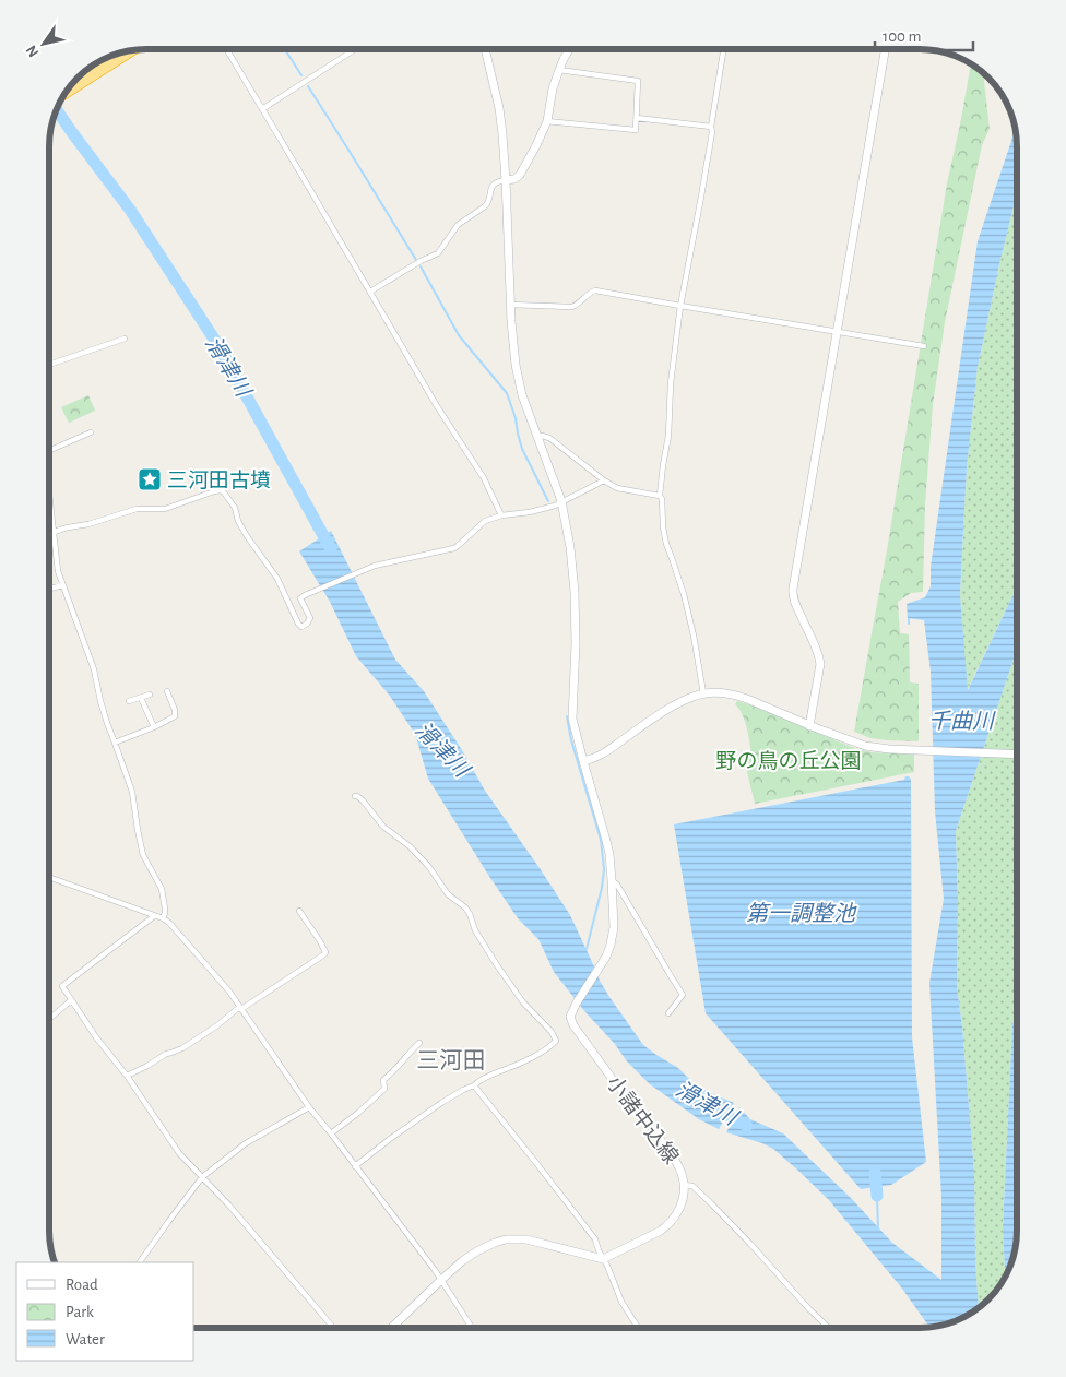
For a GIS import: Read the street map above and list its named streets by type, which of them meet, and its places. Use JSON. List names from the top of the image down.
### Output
{
  "streets": {
    "main road": ["小諸中込線"]
  },
  "districts": ["三河田"],
  "water": ["滑津川", "千曲川", "第一調整池"],
  "parks": ["野の鳥の丘公園"],
  "places": {
    "place": ["三河田古墳"]
  },
  "legend": ["Road", "Park", "Water"],
  "scale_bar": "100 m",
  "north": "bottom left"
}
